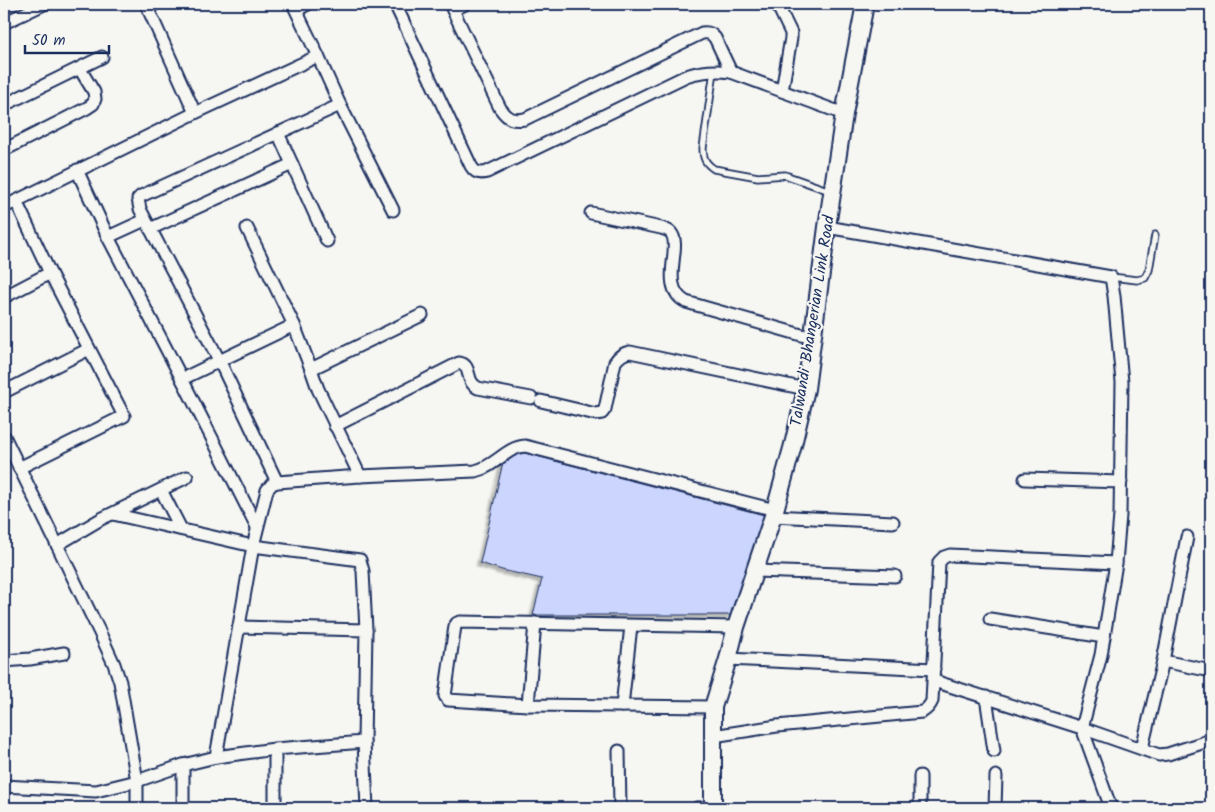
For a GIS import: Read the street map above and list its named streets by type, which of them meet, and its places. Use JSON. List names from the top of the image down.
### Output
{
  "streets": {
    "street": ["Talwandi Bhangerian Link Road"]
  },
  "scale_bar": "50 m"
}
